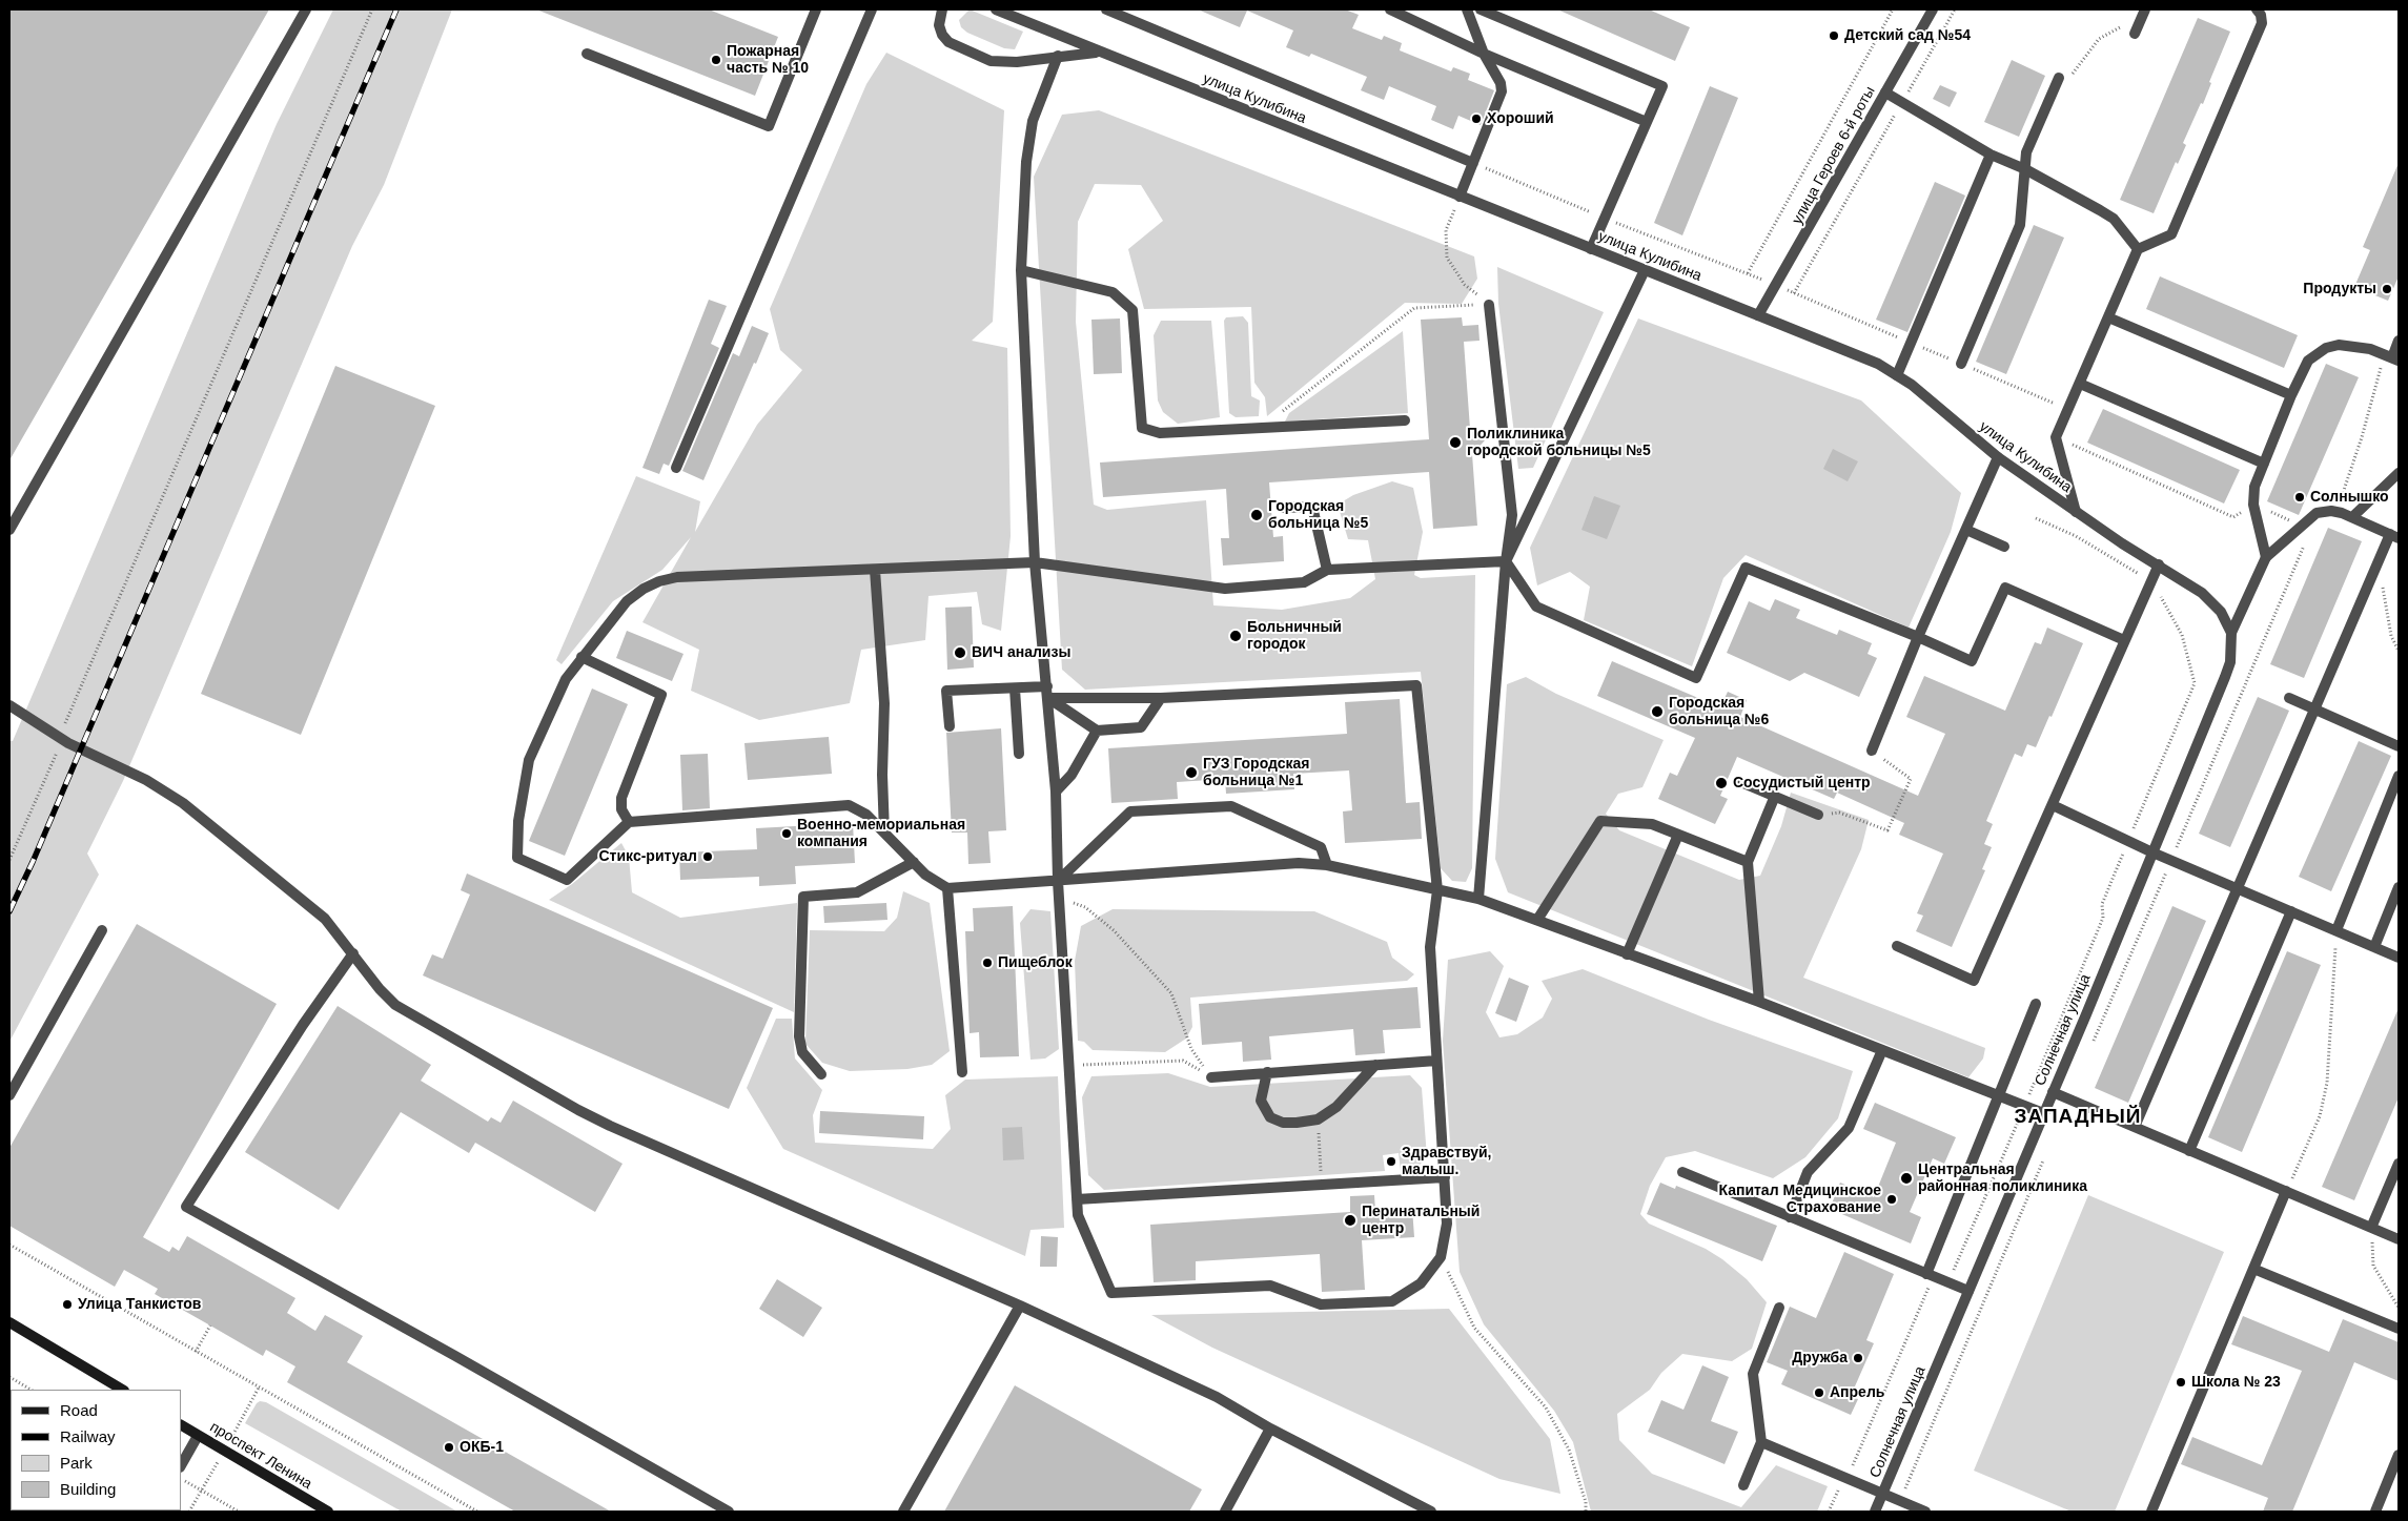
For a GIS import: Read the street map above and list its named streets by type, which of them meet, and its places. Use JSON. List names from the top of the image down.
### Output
{
  "streets": {
    "main road": ["проспект Ленина"],
    "street": ["улица Кулибина", "улица Героев 6-й роты", "Солнечная улица"]
  },
  "crossings": [
    ["улица Кулибина", "улица Героев 6-й роты"],
    ["улица Кулибина", "Солнечная улица"]
  ],
  "districts": ["ЗАПАДНЫЙ"],
  "places": [
    "Детский сад №54",
    "Пожарная часть № 10",
    "Хороший",
    "Продукты",
    "Поликлиника городской больницы №5",
    "Солнышко",
    "Городская больница №5",
    "Больничный городок",
    "ВИЧ анализы",
    "Городская больница №6",
    "ГУЗ Городская больница №1",
    "Сосудистый центр",
    "Военно-мемориальная компания",
    "Стикс-ритуал",
    "Пищеблок",
    "Здравствуй, малыш.",
    "Центральная районная поликлиника",
    "Капитал Медицинское Страхование",
    "Перинатальный центр",
    "Улица Танкистов",
    "Дружба",
    "Школа № 23",
    "Апрель",
    "ОКБ-1"
  ],
  "legend": [
    "Road",
    "Railway",
    "Park",
    "Building"
  ]
}
